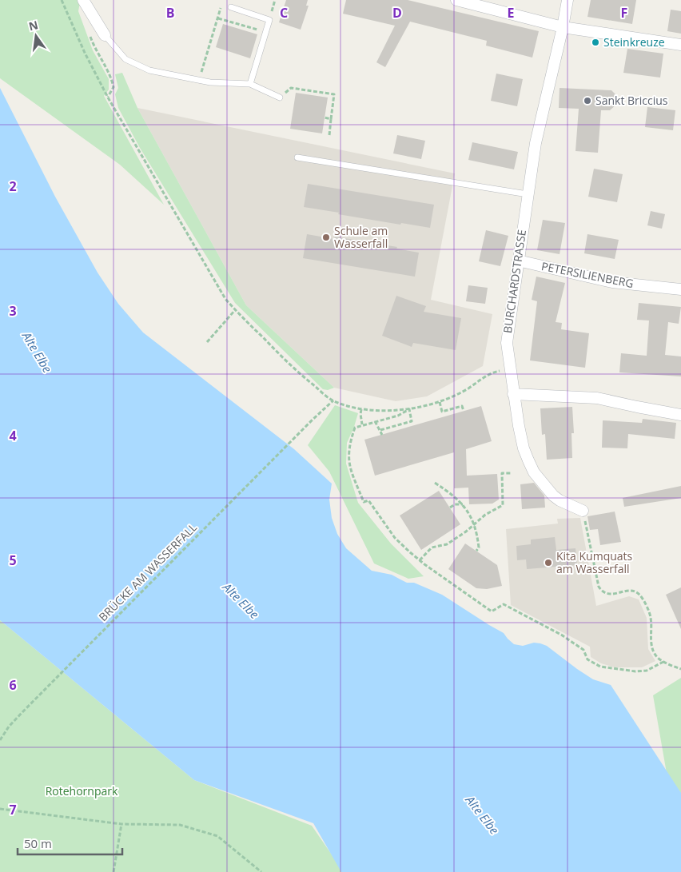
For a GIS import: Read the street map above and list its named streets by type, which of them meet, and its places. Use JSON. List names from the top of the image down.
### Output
{
  "streets": {
    "street": ["PETERSILIENBERG", "BURCHARDSTRASSE"],
    "path": ["BRÜCKE AM WASSERFALL"]
  },
  "crossings": [
    ["PETERSILIENBERG", "BURCHARDSTRASSE"]
  ],
  "water": ["Alte Elbe"],
  "parks": ["Rotehornpark"],
  "places": [
    "Steinkreuze",
    "Sankt Briccius",
    "Schule am Wasserfall",
    "Kita Kumquats am Wasserfall"
  ],
  "scale_bar": "50 m",
  "north": "top",
  "grid": {
    "columns": [
      "B",
      "C",
      "D",
      "E",
      "F"
    ],
    "rows": [
      "2",
      "3",
      "4",
      "5",
      "6",
      "7"
    ]
  }
}
